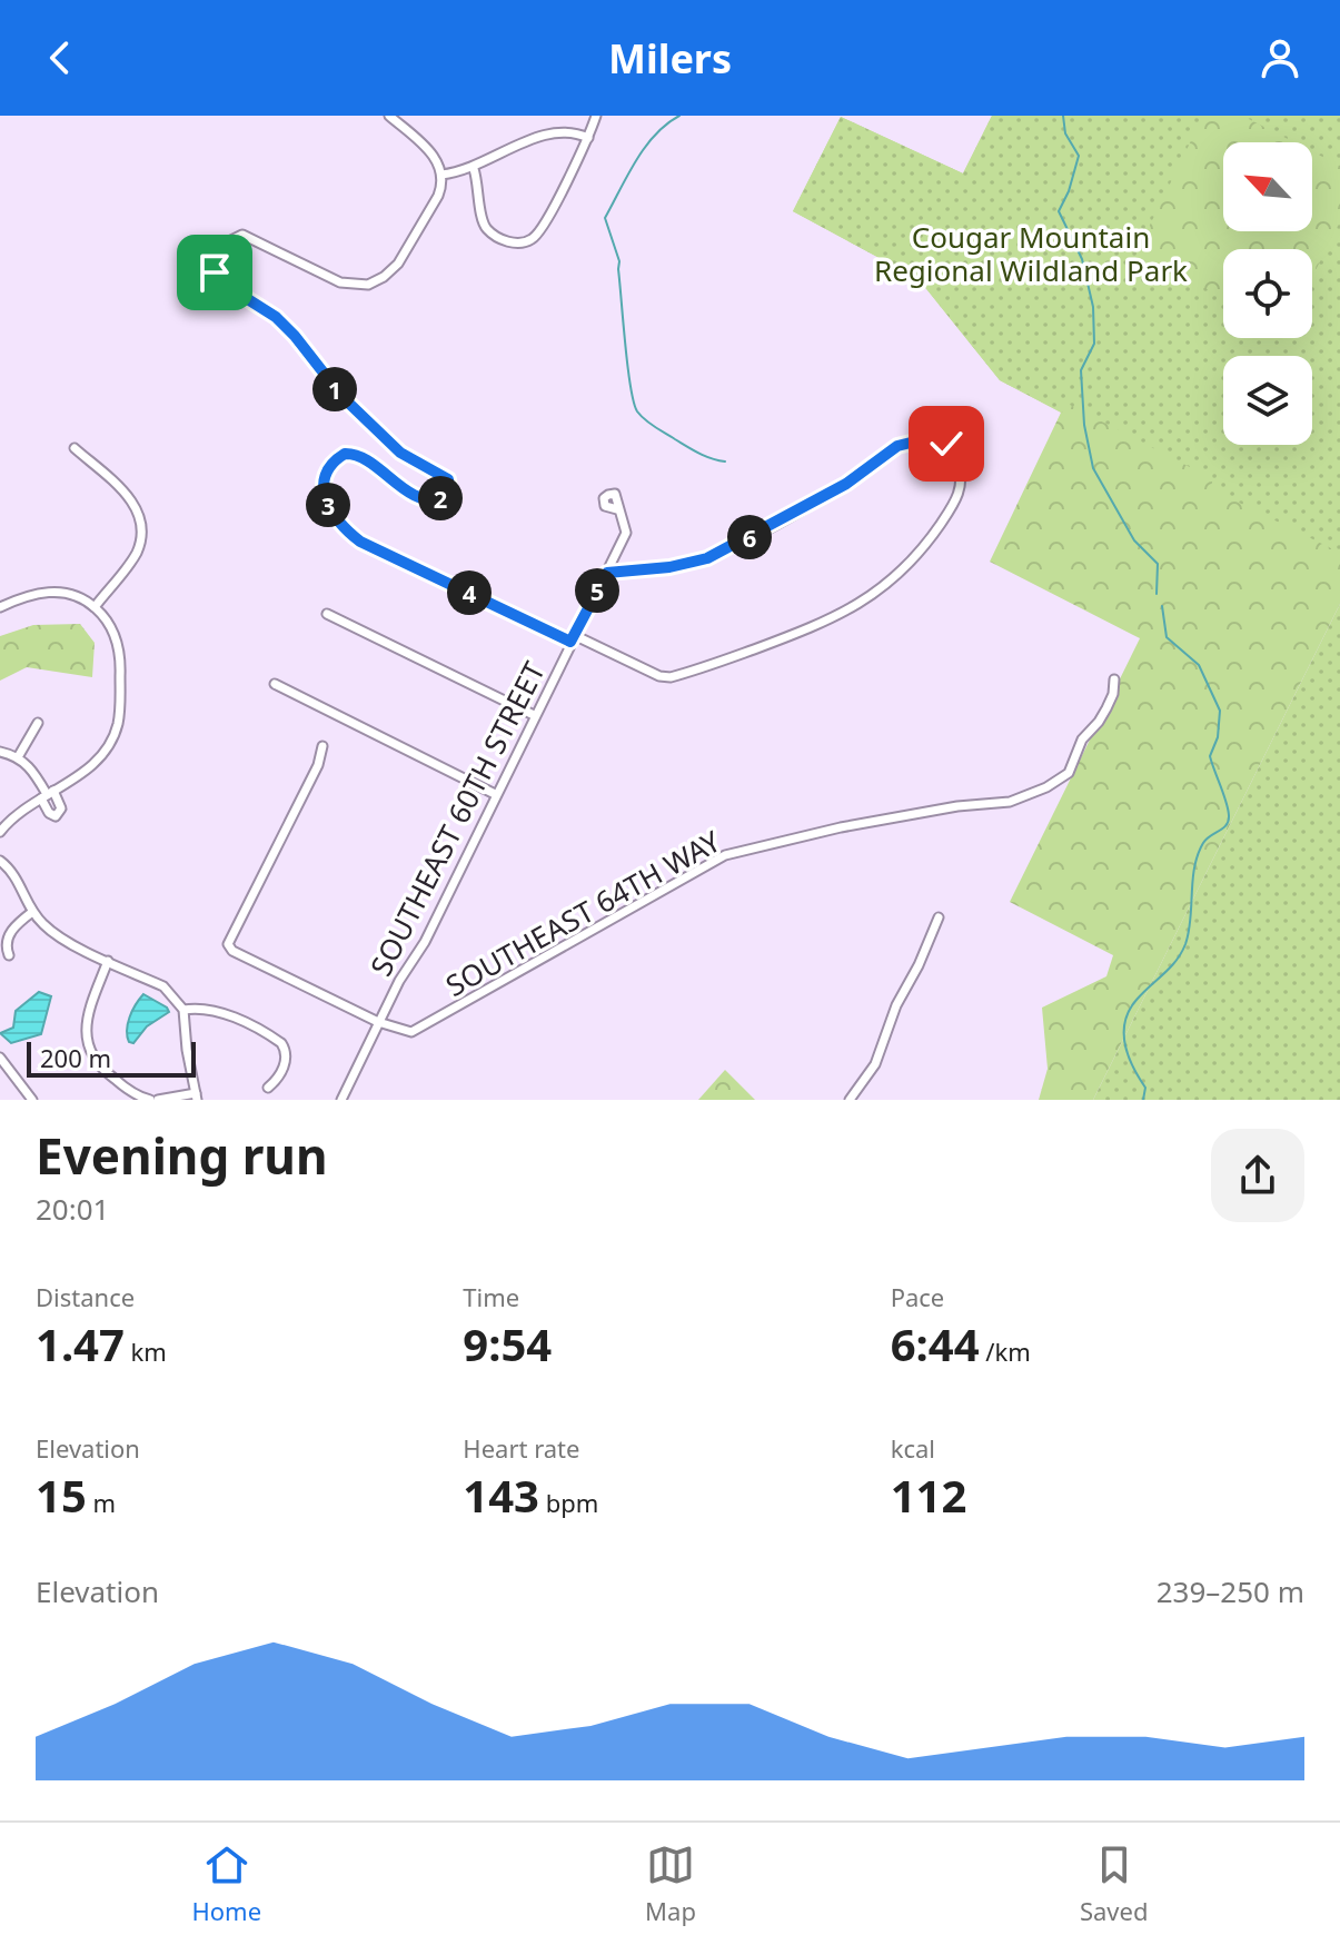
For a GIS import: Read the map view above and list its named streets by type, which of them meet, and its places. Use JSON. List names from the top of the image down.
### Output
{
  "streets": {
    "street": ["SOUTHEAST 60TH STREET", "SOUTHEAST 64TH WAY"]
  },
  "crossings": [
    ["SOUTHEAST 60TH STREET", "SOUTHEAST 64TH WAY"]
  ],
  "parks": ["Cougar Mountain Regional Wildland Park"],
  "scale_bar": "200 m",
  "north": "top left",
  "page": {
    "header": "Milers",
    "pins": [
      "1",
      "2",
      "3",
      "6",
      "5",
      "4"
    ],
    "scale": "200 m",
    "heading": ["Evening run", "20:01"],
    "stats": [
      ["Distance", "1.47 km"],
      ["Time", "9:54"],
      ["Pace", "6:44 /km"],
      ["Elevation", "15 m"],
      ["Heart rate", "143 bpm"],
      ["kcal", "112"]
    ],
    "chart": ["Elevation", "239–250 m"],
    "tabs": ["Home", "Map", "Saved"]
  }
}
